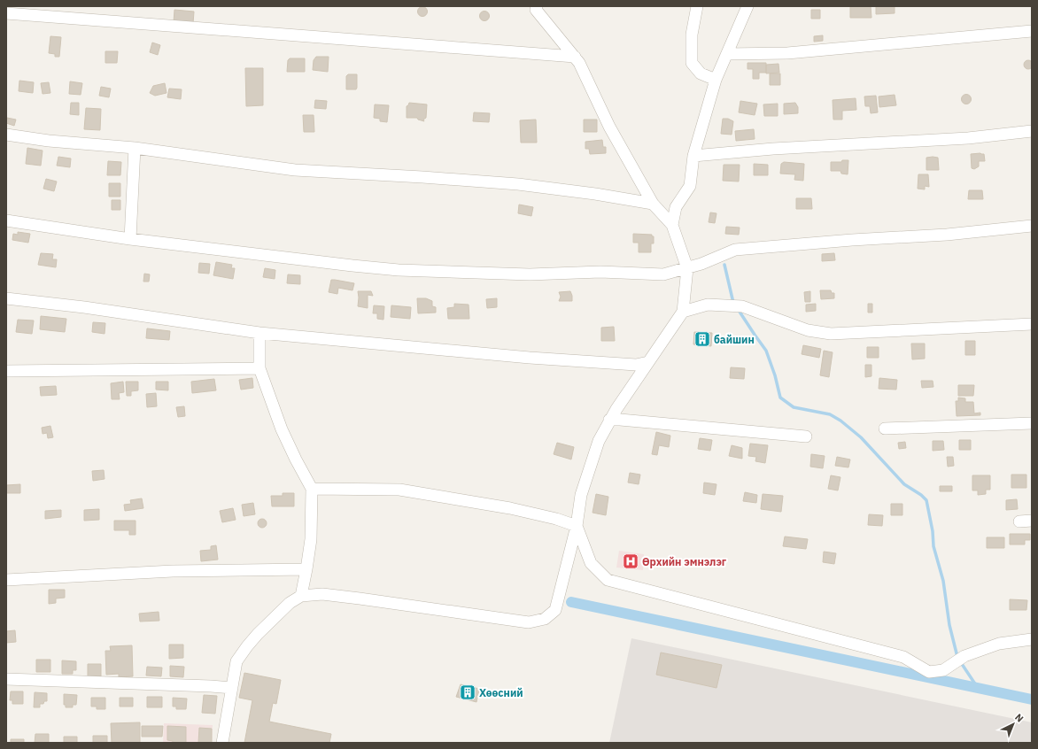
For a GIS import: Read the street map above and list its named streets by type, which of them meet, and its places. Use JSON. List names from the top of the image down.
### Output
{
  "places": {
    "building": ["байшин", "Хөөсний"],
    "hospital": ["Өрхийн эмнэлэг"]
  },
  "north": "top right"
}
